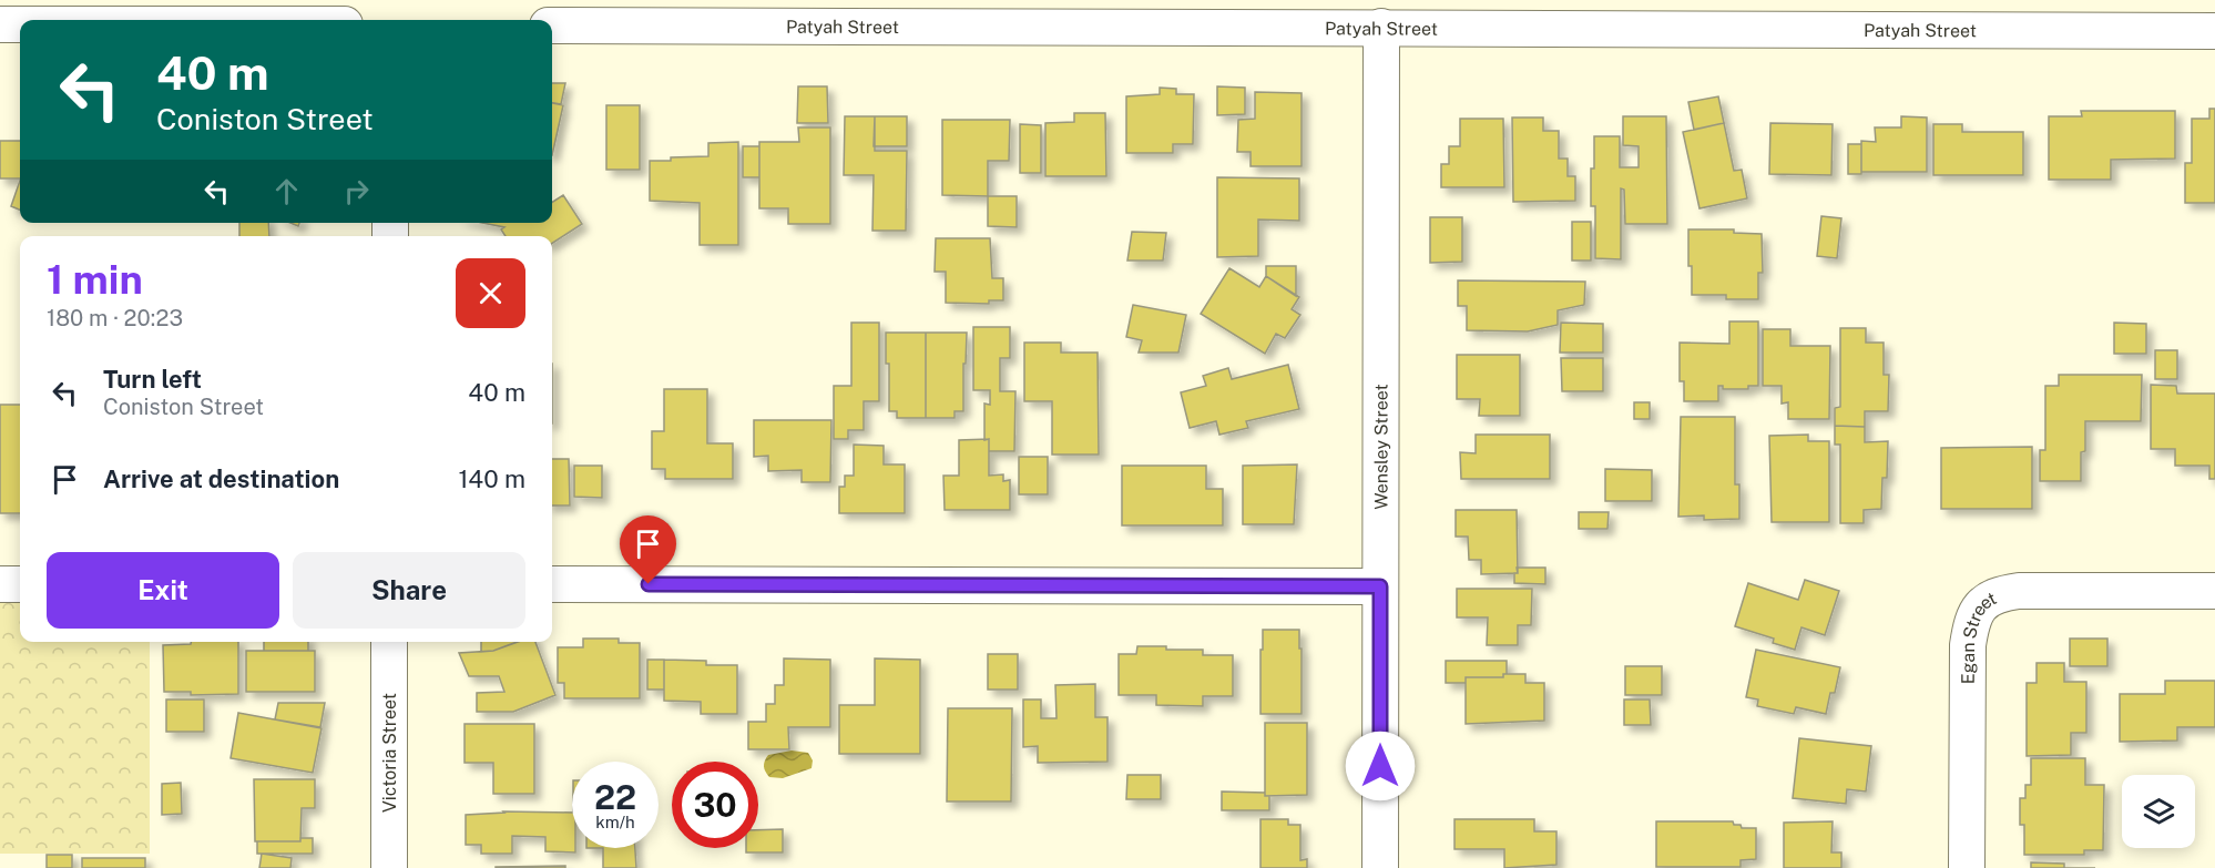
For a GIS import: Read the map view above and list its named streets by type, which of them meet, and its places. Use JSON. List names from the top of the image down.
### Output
{
  "streets": {
    "street": [
      "Patyah Street",
      "Wensley Street",
      "Egan Street",
      "Victoria Street"
    ]
  },
  "crossings": [
    ["Patyah Street", "Wensley Street"]
  ],
  "page": {
    "turn": ["40 m", "Coniston Street"],
    "heading": ["1 min", "180 m · 20:23"],
    "list": [
      {
        "name": "Turn left",
        "note": "Coniston Street",
        "value": "40 m"
      },
      {
        "name": "Arrive at destination",
        "value": "140 m"
      }
    ],
    "buttons": ["Exit", "Share"],
    "speed": "22 km/h",
    "limit": "30"
  }
}
